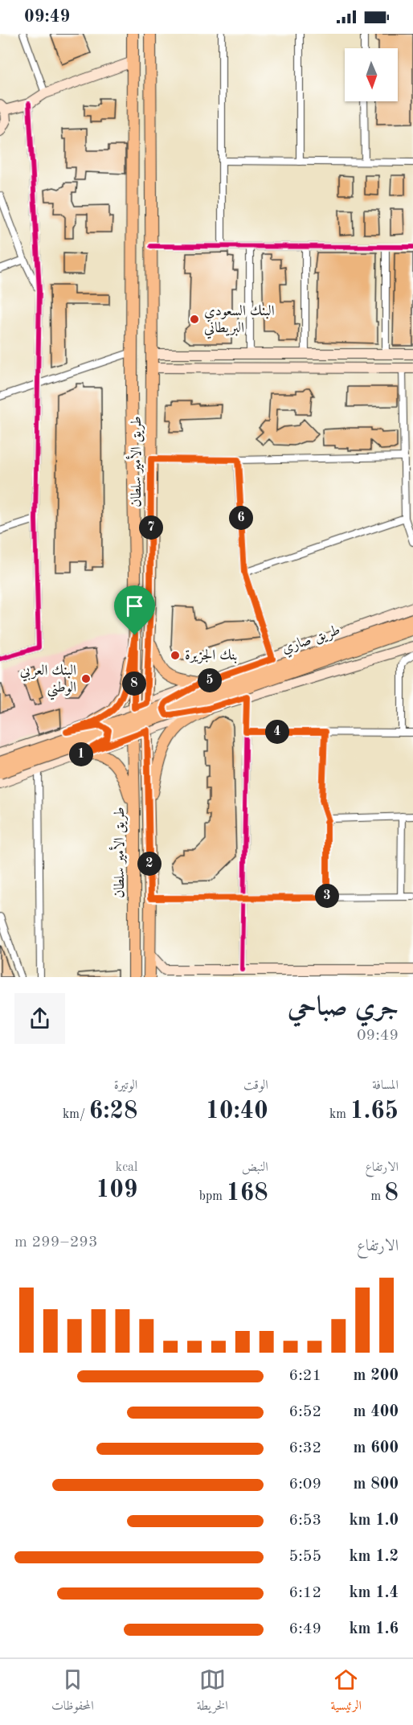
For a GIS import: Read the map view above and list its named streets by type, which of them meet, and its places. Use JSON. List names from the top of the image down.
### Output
{
  "streets": {
    "main road": ["طريق الأمير سلطان", "طريق صاري"]
  },
  "places": ["البنك السعودي البريطاني", "بنك الجزيرة", "البنك العربي الوطني"],
  "north": "bottom",
  "page": {
    "status": "09:49",
    "pins": [
      "6",
      "7",
      "5",
      "8",
      "4",
      "1",
      "2",
      "3"
    ],
    "heading": ["جري صباحي", "09:49"],
    "stats": [
      ["المسافة", "1.65 km"],
      ["الوقت", "10:40"],
      ["الوتيرة", "6:28 /km"],
      ["الارتفاع", "8 m"],
      ["النبض", "168 bpm"],
      ["kcal", "109"]
    ],
    "chart": ["الارتفاع", "293–299 m"],
    "list": [
      {
        "name": "200 m",
        "note": "6:21"
      },
      {
        "name": "400 m",
        "note": "6:52"
      },
      {
        "name": "600 m",
        "note": "6:32"
      },
      {
        "name": "800 m",
        "note": "6:09"
      },
      {
        "name": "1.0 km",
        "note": "6:53"
      },
      {
        "name": "1.2 km",
        "note": "5:55"
      },
      {
        "name": "1.4 km",
        "note": "6:12"
      },
      {
        "name": "1.6 km",
        "note": "6:49"
      }
    ],
    "tabs": ["الرئيسية", "الخريطة", "المحفوظات"]
  }
}
